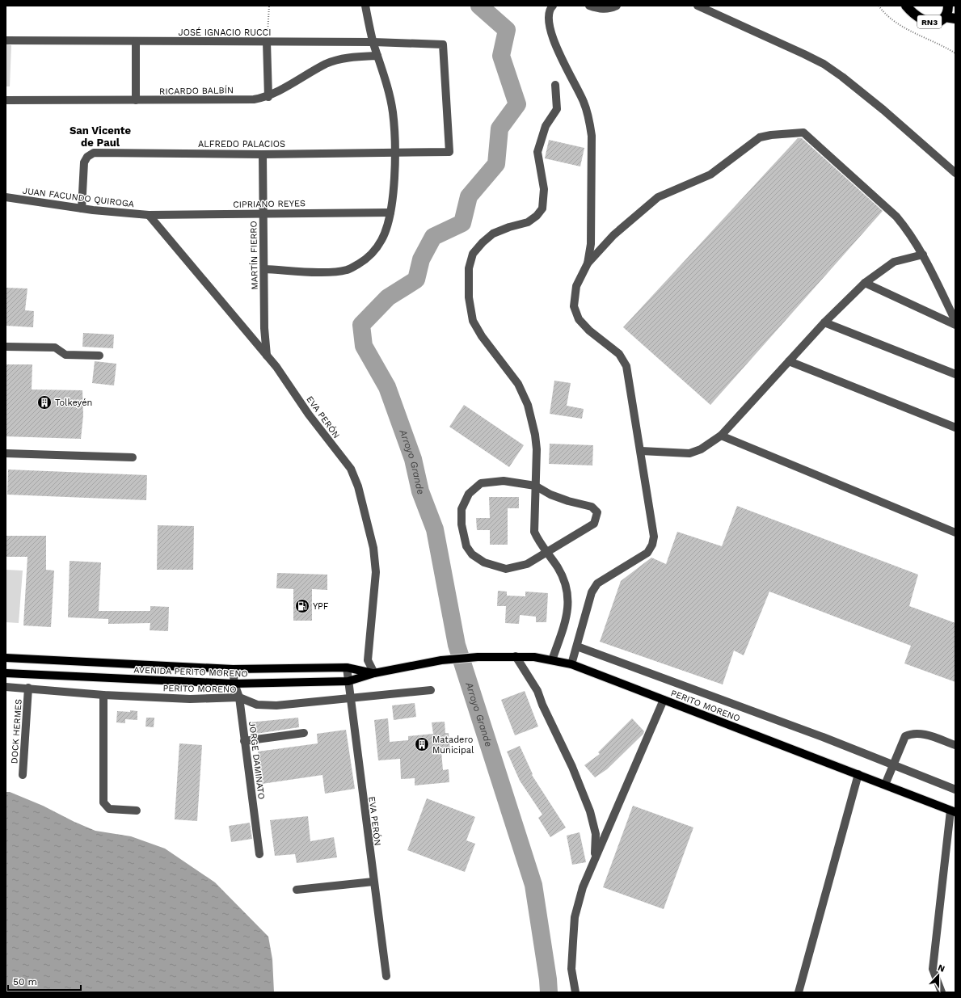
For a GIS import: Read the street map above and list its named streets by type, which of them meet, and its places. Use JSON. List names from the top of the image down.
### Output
{
  "streets": {
    "highway": ["RN3"],
    "main road": ["AVENIDA PERITO MORENO", "PERITO MORENO"],
    "street": [
      "JOSÉ IGNACIO RUCCI",
      "RICARDO BALBÍN",
      "ALFREDO PALACIOS",
      "JUAN FACUNDO QUIROGA",
      "CIPRIANO REYES",
      "MARTÍN FIERRO",
      "EVA PERÓN",
      "DOCK HERMES",
      "JORGE DAMINATO"
    ]
  },
  "crossings": [
    ["JOSÉ IGNACIO RUCCI", "ALFREDO PALACIOS"],
    ["ALFREDO PALACIOS", "JUAN FACUNDO QUIROGA"],
    ["ALFREDO PALACIOS", "MARTÍN FIERRO"],
    ["JUAN FACUNDO QUIROGA", "CIPRIANO REYES"],
    ["JUAN FACUNDO QUIROGA", "EVA PERÓN"],
    ["CIPRIANO REYES", "MARTÍN FIERRO"],
    ["CIPRIANO REYES", "EVA PERÓN"],
    ["MARTÍN FIERRO", "EVA PERÓN"],
    ["EVA PERÓN", "AVENIDA PERITO MORENO"],
    ["EVA PERÓN", "PERITO MORENO"],
    ["AVENIDA PERITO MORENO", "PERITO MORENO"],
    ["AVENIDA PERITO MORENO", "JORGE DAMINATO"],
    ["PERITO MORENO", "DOCK HERMES"],
    ["PERITO MORENO", "JORGE DAMINATO"]
  ],
  "districts": ["San Vicente de Paul"],
  "water": ["Arroyo Grande"],
  "places": {
    "building": ["Tolkeyén", "Matadero Municipal"],
    "fuel station": ["YPF"]
  },
  "scale_bar": "50 m",
  "north": "top"
}
